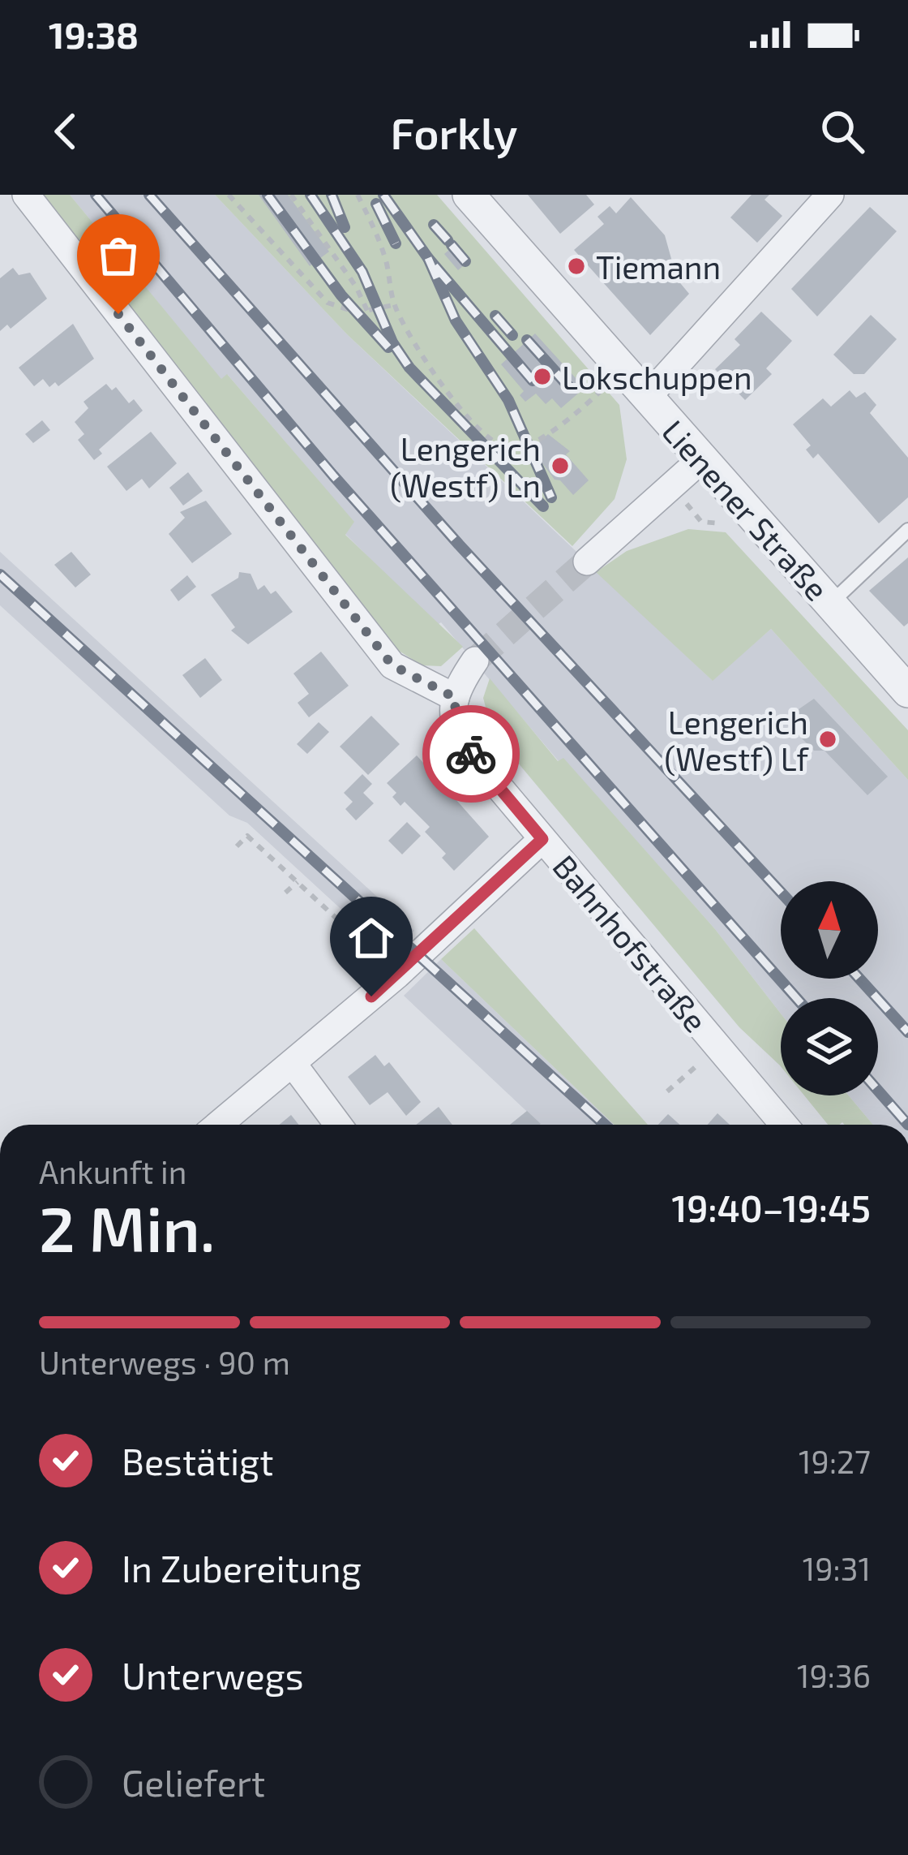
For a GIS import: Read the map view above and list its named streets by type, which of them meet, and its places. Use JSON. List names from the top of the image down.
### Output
{
  "streets": {
    "street": ["Lienener Straße", "Bahnhofstraße"]
  },
  "places": [
    "Tiemann",
    "Lokschuppen",
    "Lengerich (Westf) Ln",
    "Lengerich (Westf) Lf"
  ],
  "north": "top",
  "page": {
    "status": "19:38",
    "header": "Forkly",
    "heading": ["2 Min.", "Ankunft in", "19:40–19:45"],
    "bar": "Unterwegs · 90 m",
    "list": [
      ["Bestätigt", "19:27"],
      ["In Zubereitung", "19:31"],
      ["Unterwegs", "19:36"],
      "Geliefert"
    ]
  }
}
